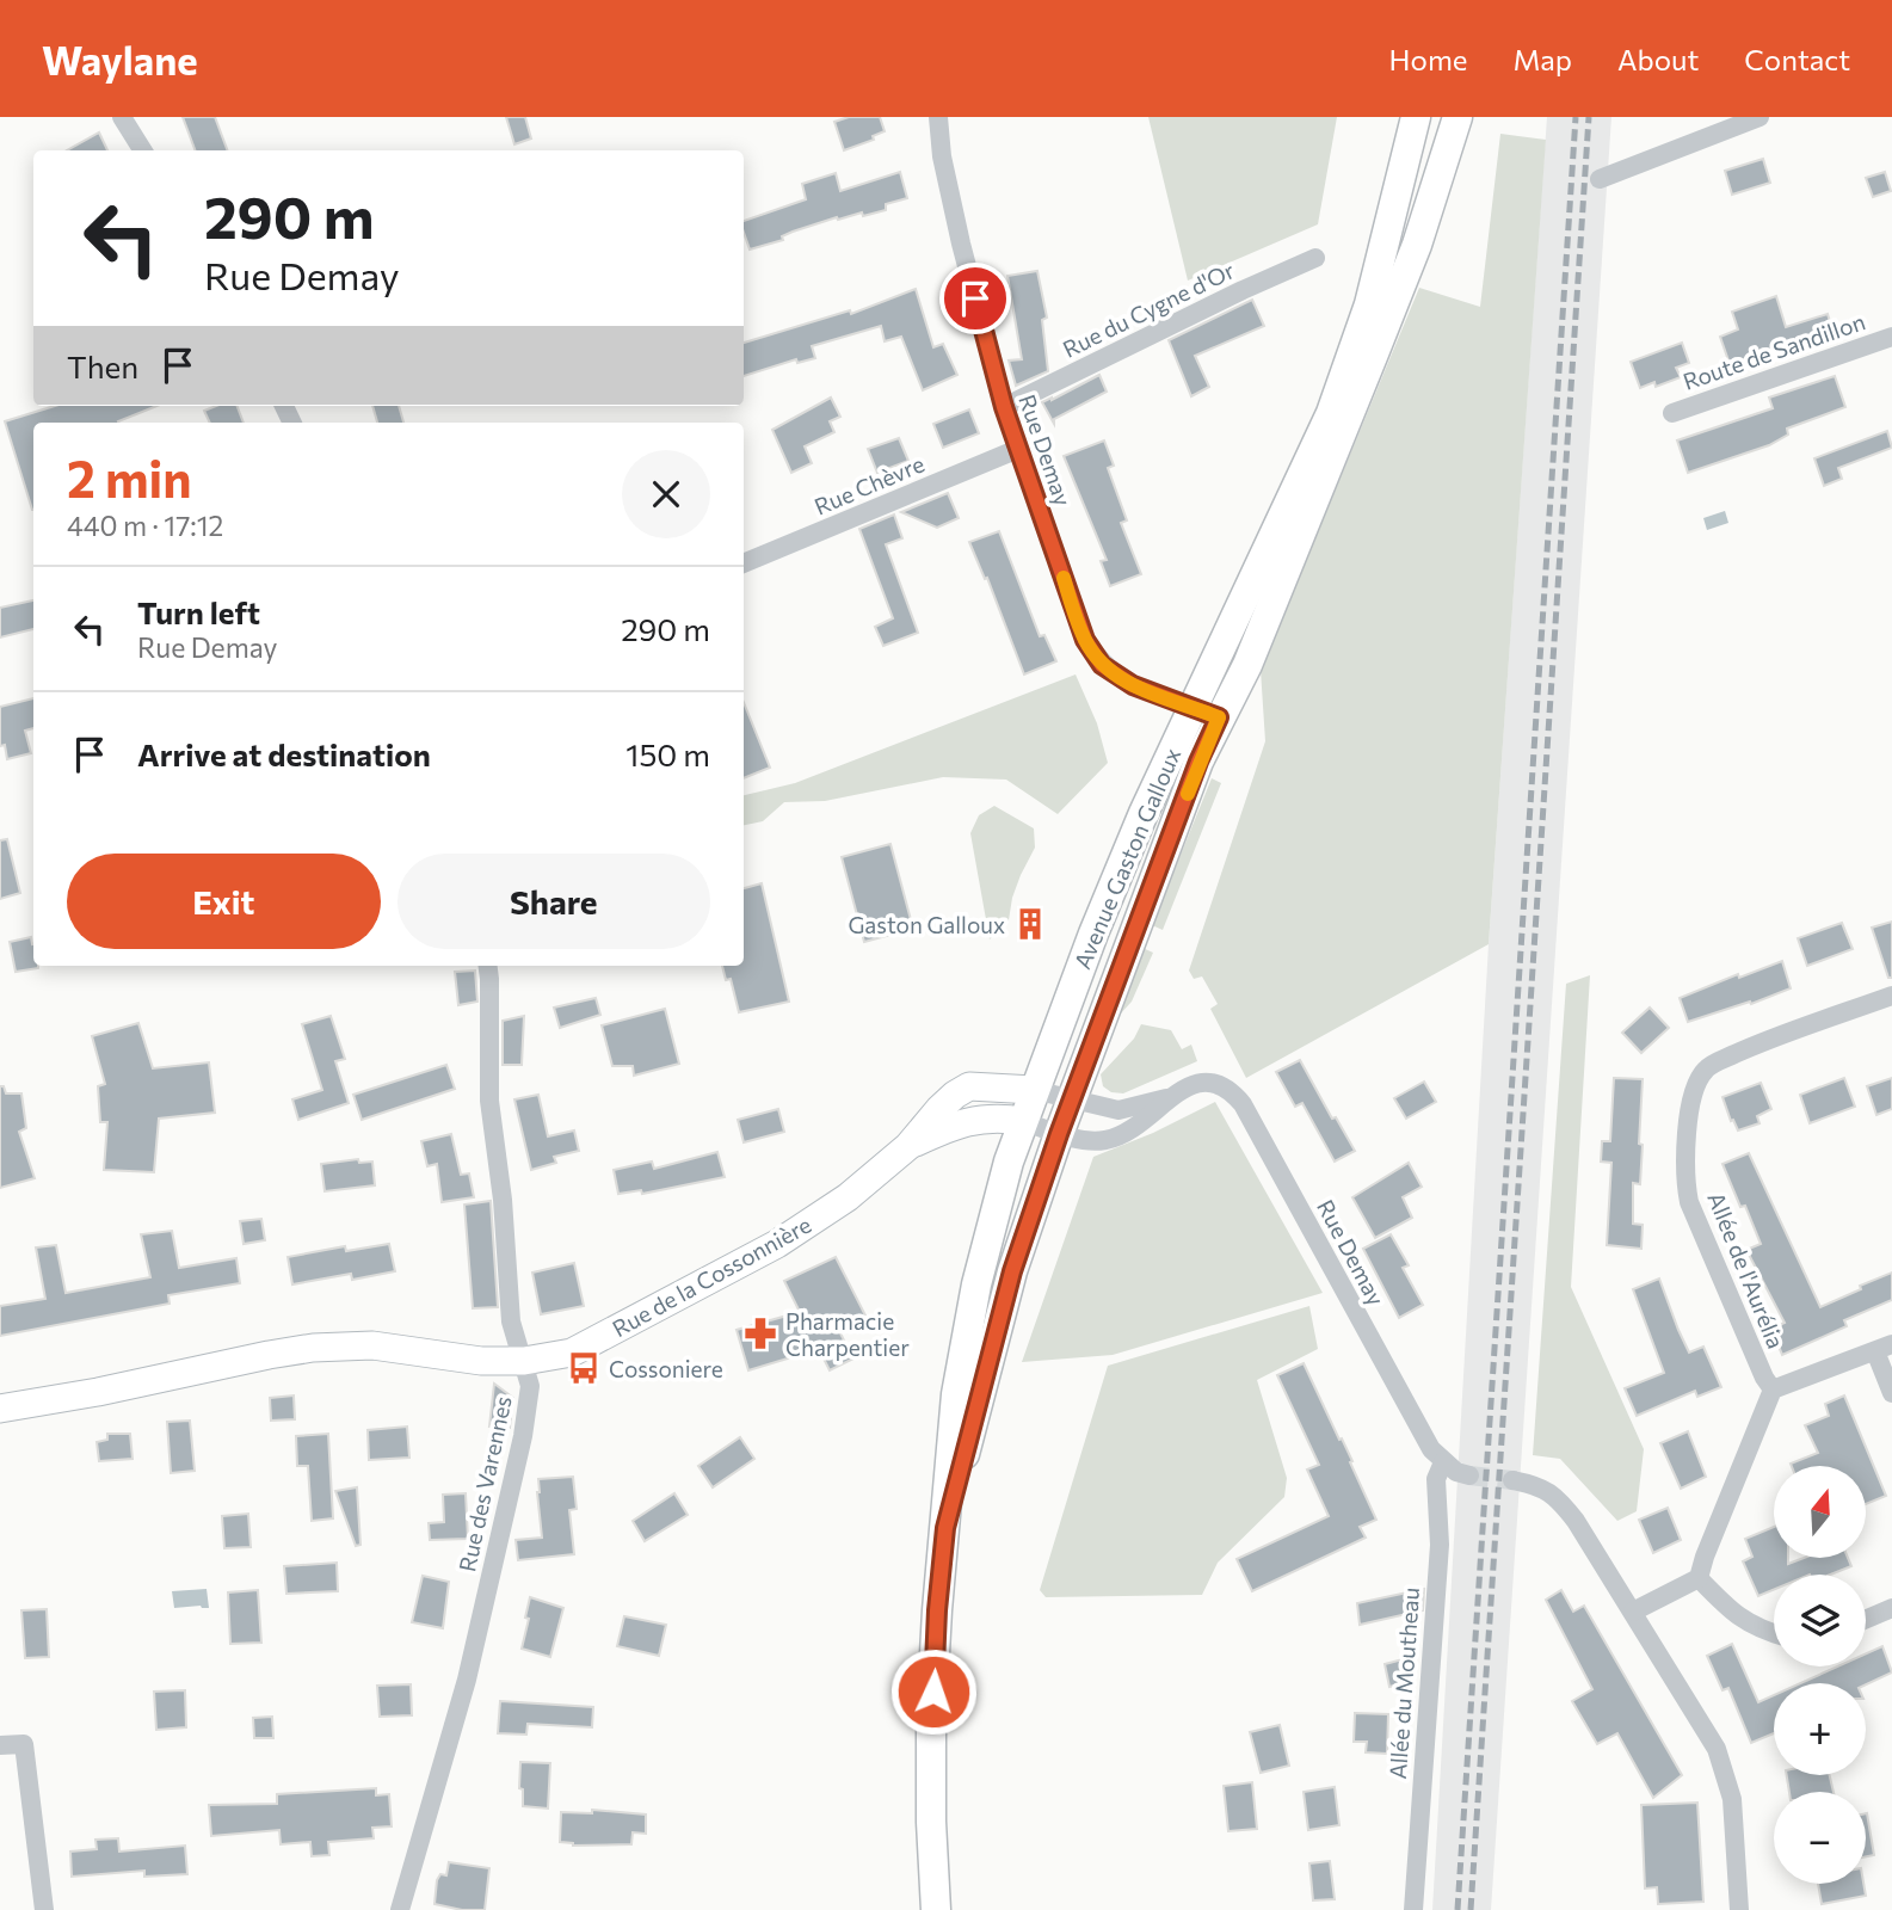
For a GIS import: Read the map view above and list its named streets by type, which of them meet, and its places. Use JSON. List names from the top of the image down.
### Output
{
  "streets": {
    "main road": ["Avenue Gaston Galloux"],
    "street": [
      "Rue du Cygne d'Or",
      "Route de Sandillon",
      "Rue Demay",
      "Rue Chèvre",
      "Allée de l'Aurélia",
      "Rue de la Cossonnière",
      "Rue des Varennes",
      "Allée du Moutheau"
    ]
  },
  "crossings": [
    ["Rue du Cygne d'Or", "Rue Demay"],
    ["Rue Demay", "Rue Chèvre"],
    ["Rue Demay", "Avenue Gaston Galloux"],
    ["Rue Demay", "Rue de la Cossonnière"],
    ["Rue Demay", "Allée du Moutheau"],
    ["Avenue Gaston Galloux", "Rue de la Cossonnière"],
    ["Rue de la Cossonnière", "Rue des Varennes"]
  ],
  "places": {
    "building": ["Gaston Galloux"],
    "pharmacy": ["Pharmacie Charpentier"],
    "bus stop": ["Cossoniere"]
  },
  "north": "top",
  "page": {
    "header": "Waylane",
    "nav": [
      "Home",
      "Map",
      "About",
      "Contact"
    ],
    "turn": ["290 m", "Rue Demay"],
    "then": "Then",
    "heading": ["2 min", "440 m · 17:12"],
    "list": [
      {
        "name": "Turn left",
        "note": "Rue Demay",
        "value": "290 m"
      },
      {
        "name": "Arrive at destination",
        "value": "150 m"
      }
    ],
    "buttons": ["Exit", "Share"],
    "map_buttons": ["+", "−"]
  }
}
